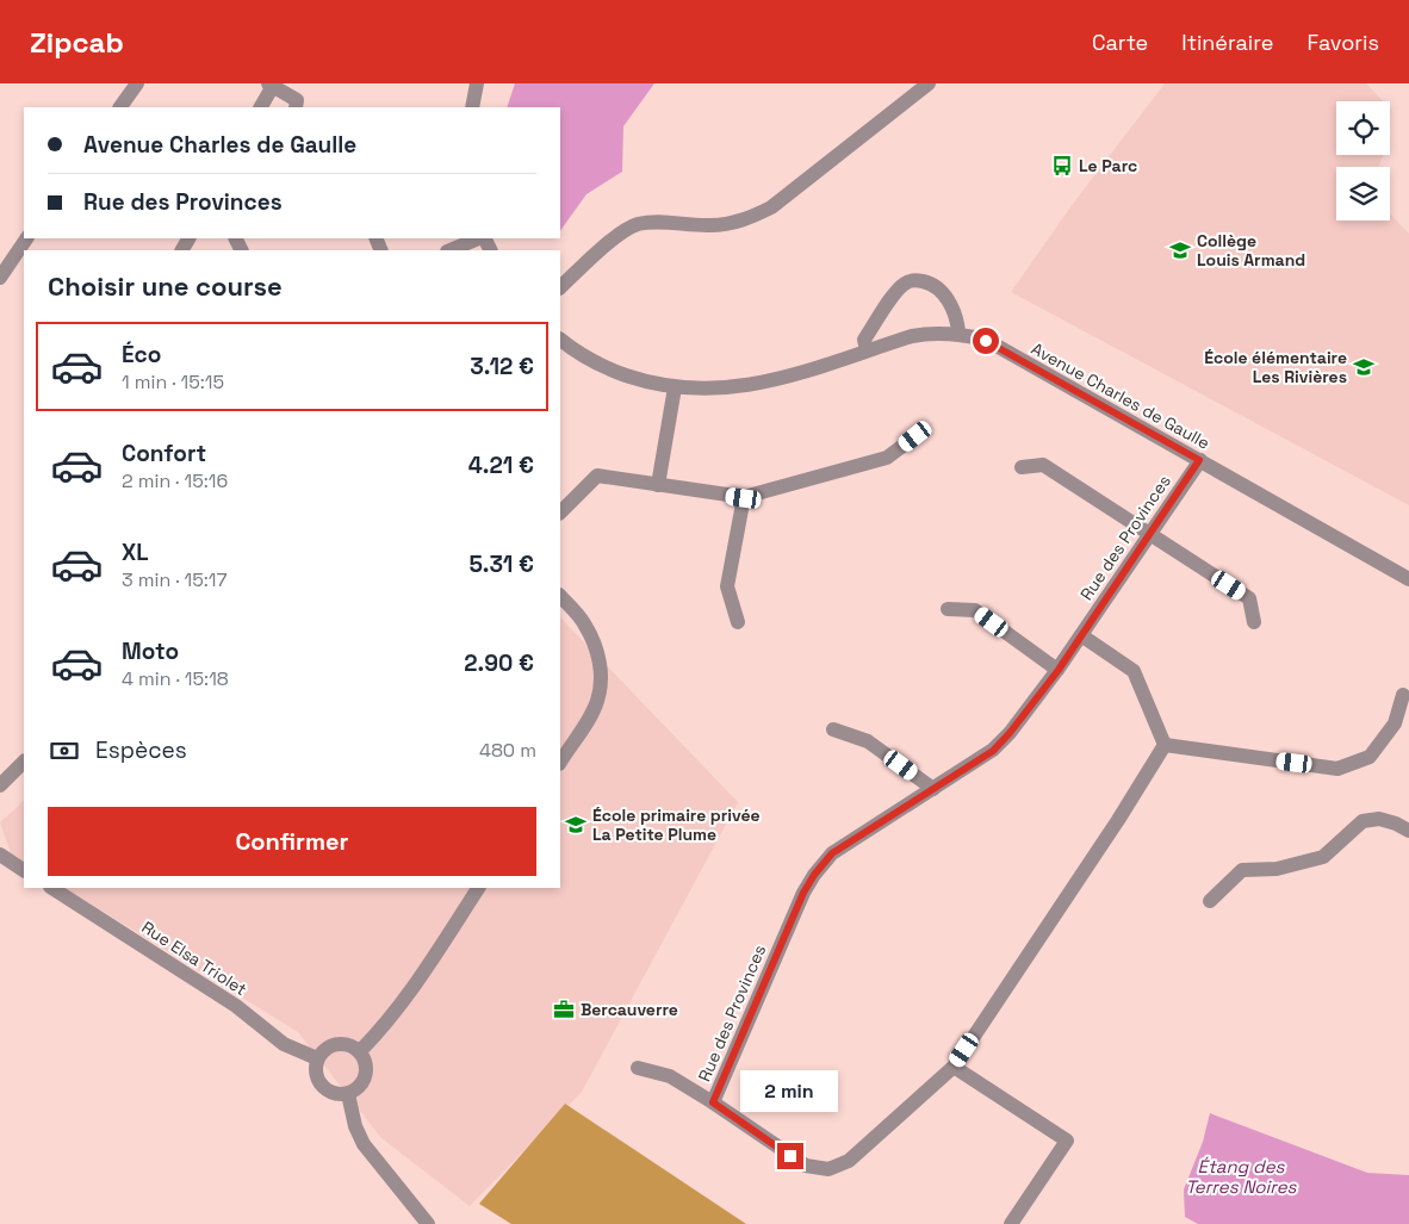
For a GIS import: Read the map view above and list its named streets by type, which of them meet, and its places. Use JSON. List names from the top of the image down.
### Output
{
  "streets": {
    "street": ["Avenue Charles de Gaulle", "Rue des Provinces", "Rue Elsa Triolet"]
  },
  "crossings": [
    ["Avenue Charles de Gaulle", "Rue des Provinces"]
  ],
  "water": ["Étang des Terres Noires"],
  "places": {
    "bus stop": ["Le Parc"],
    "school or university": ["Collège Louis Armand", "École élémentaire Les Rivières", "École primaire privée La Petite Plume"],
    "office": ["Bercauverre"]
  },
  "page": {
    "header": "Zipcab",
    "nav": ["Carte", "Itinéraire", "Favoris"],
    "banner": ["Avenue Charles de Gaulle", "Rue des Provinces"],
    "heading": "Choisir une course",
    "list": [
      {
        "name": "Éco",
        "note": "1 min · 15:15",
        "value": "3.12 €"
      },
      {
        "name": "Confort",
        "note": "2 min · 15:16",
        "value": "4.21 €"
      },
      {
        "name": "XL",
        "note": "3 min · 15:17",
        "value": "5.31 €"
      },
      {
        "name": "Moto",
        "note": "4 min · 15:18",
        "value": "2.90 €"
      }
    ],
    "pay": ["Espèces", "480 m"],
    "buttons": "Confirmer",
    "bubble": "2 min"
  }
}
